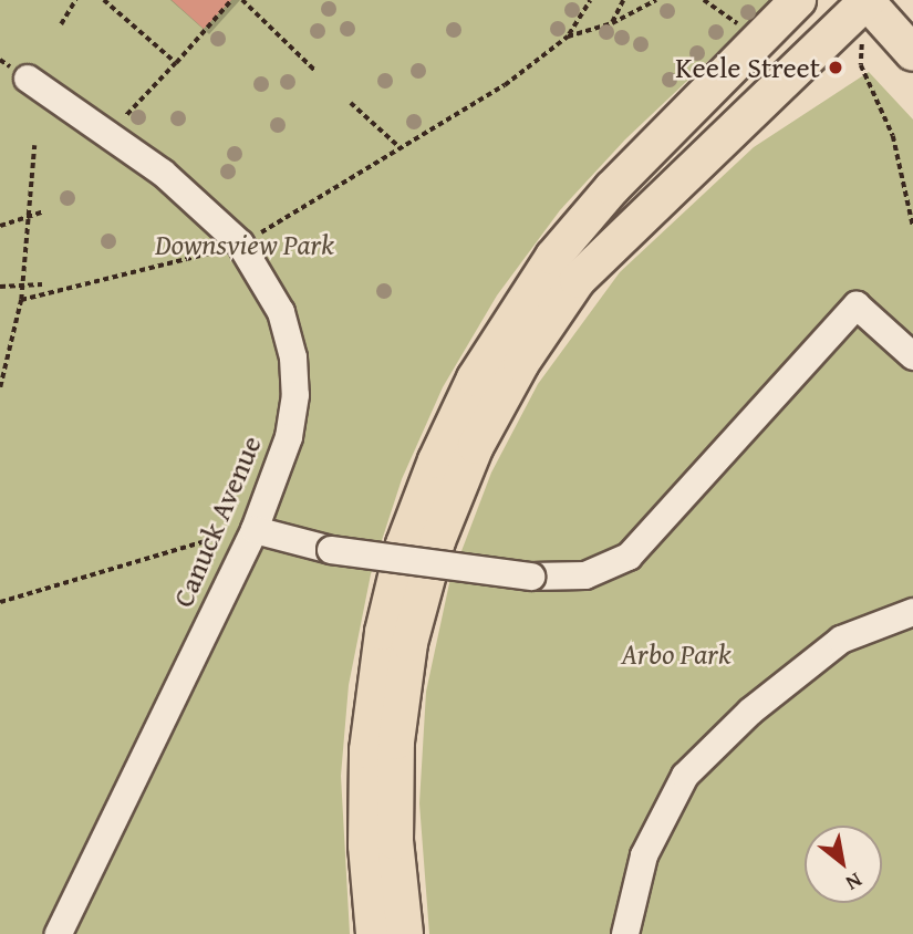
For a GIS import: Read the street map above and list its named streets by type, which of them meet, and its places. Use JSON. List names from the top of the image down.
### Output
{
  "streets": {
    "street": ["Canuck Avenue"]
  },
  "parks": ["Downsview Park", "Arbo Park"],
  "places": ["Keele Street"],
  "north": "bottom right"
}
